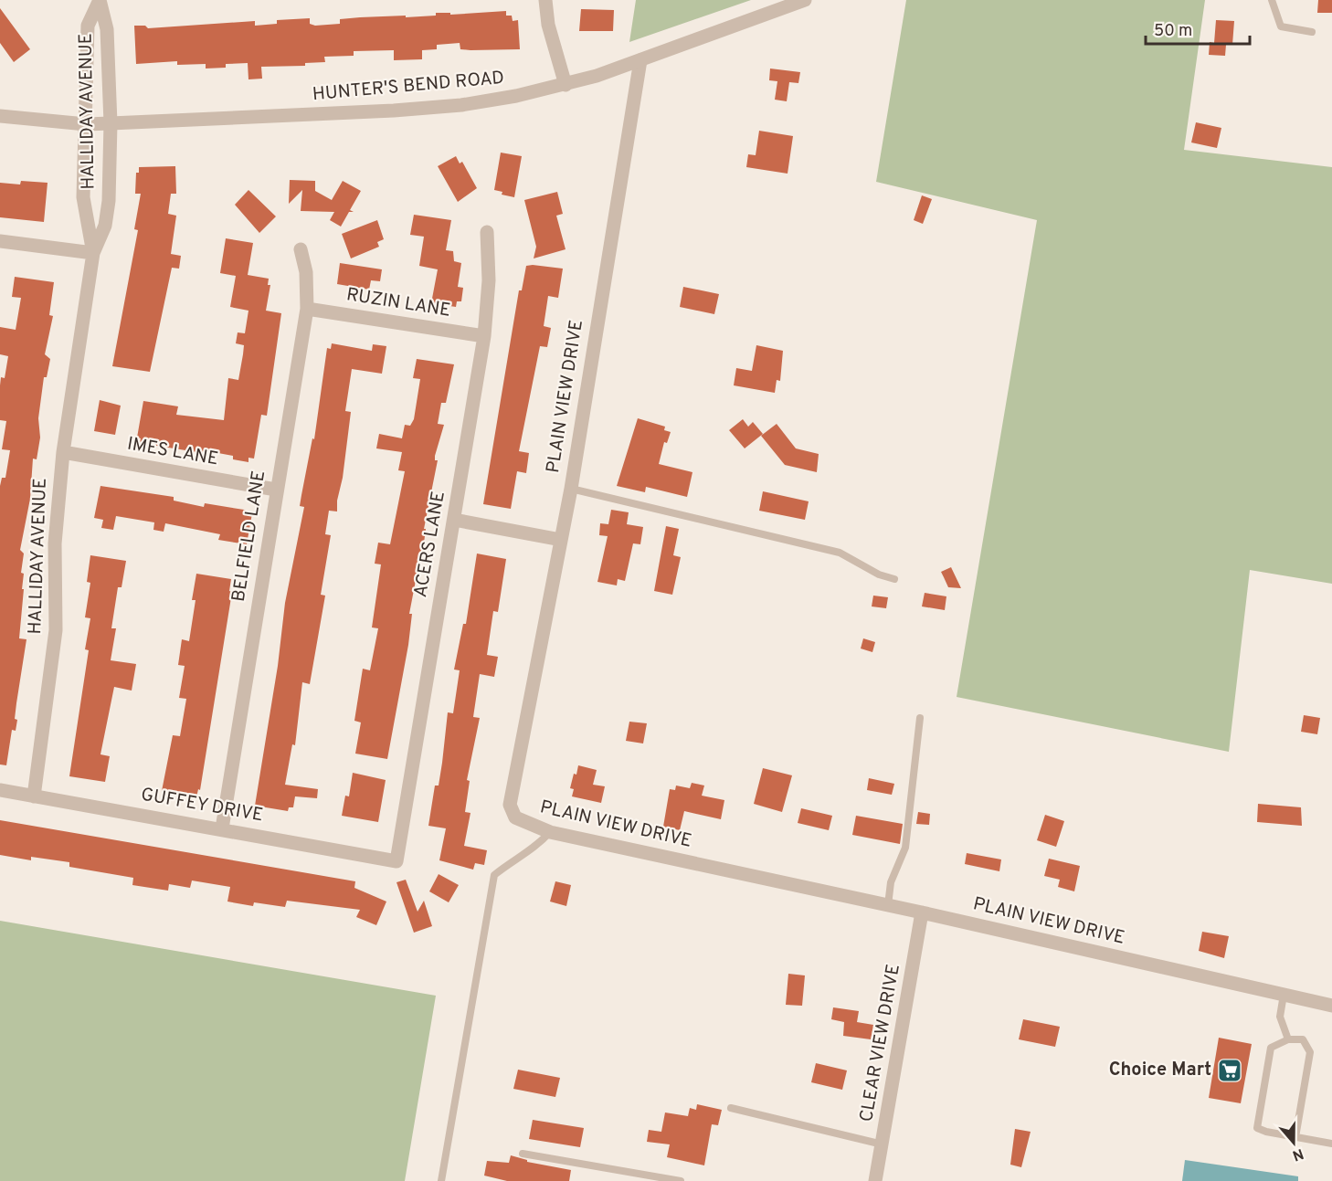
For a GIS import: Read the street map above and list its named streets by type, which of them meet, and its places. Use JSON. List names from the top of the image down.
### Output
{
  "streets": {
    "street": [
      "HUNTER'S BEND ROAD",
      "HALLIDAY AVENUE",
      "RUZIN LANE",
      "PLAIN VIEW DRIVE",
      "IMES LANE",
      "BELFIELD LANE",
      "ACERS LANE",
      "GUFFEY DRIVE",
      "CLEAR VIEW DRIVE"
    ]
  },
  "crossings": [
    ["HUNTER'S BEND ROAD", "HALLIDAY AVENUE"],
    ["HUNTER'S BEND ROAD", "PLAIN VIEW DRIVE"],
    ["HALLIDAY AVENUE", "IMES LANE"],
    ["HALLIDAY AVENUE", "GUFFEY DRIVE"],
    ["RUZIN LANE", "BELFIELD LANE"],
    ["RUZIN LANE", "ACERS LANE"],
    ["PLAIN VIEW DRIVE", "CLEAR VIEW DRIVE"],
    ["IMES LANE", "BELFIELD LANE"],
    ["BELFIELD LANE", "GUFFEY DRIVE"],
    ["ACERS LANE", "GUFFEY DRIVE"]
  ],
  "places": {
    "supermarket": ["Choice Mart"]
  },
  "scale_bar": "50 m",
  "north": "bottom"
}
